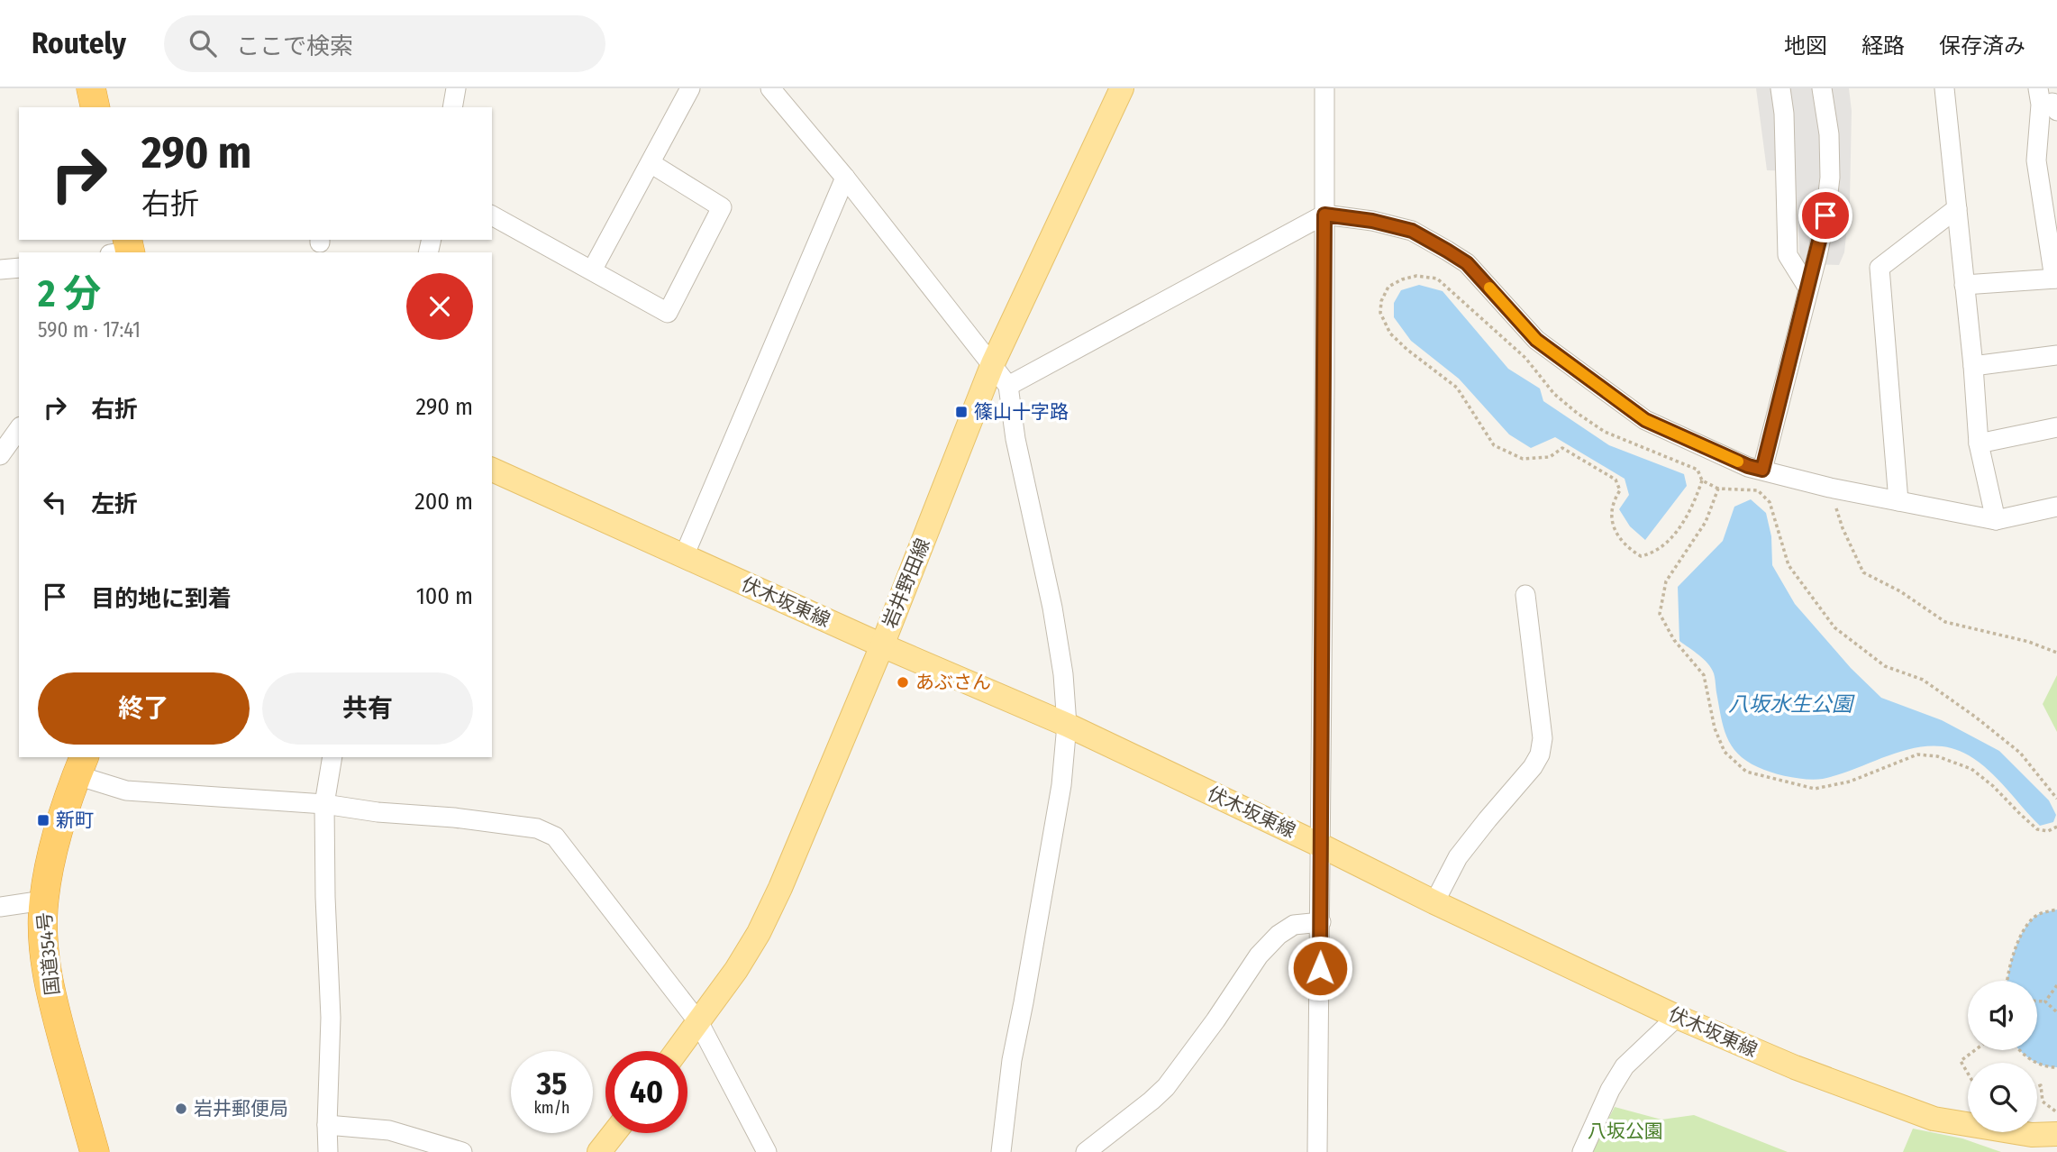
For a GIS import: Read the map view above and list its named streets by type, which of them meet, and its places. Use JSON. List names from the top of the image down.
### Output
{
  "streets": {
    "highway": ["国道354号"],
    "main road": ["岩井野田線", "伏木坂東線"]
  },
  "crossings": [
    ["岩井野田線", "伏木坂東線"]
  ],
  "water": ["八坂水生公園"],
  "parks": ["八坂公園"],
  "places": {
    "transit": ["篠山十字路", "新町"],
    "other": ["あぶさん", "岩井郵便局"]
  },
  "page": {
    "header": "Routely",
    "search": "ここで検索",
    "nav": ["地図", "経路", "保存済み"],
    "turn": ["290 m", "右折"],
    "heading": ["2 分", "590 m · 17:41"],
    "list": [
      {
        "name": "右折",
        "value": "290 m"
      },
      {
        "name": "左折",
        "value": "200 m"
      },
      {
        "name": "目的地に到着",
        "value": "100 m"
      }
    ],
    "buttons": ["終了", "共有"],
    "speed": "35 km/h",
    "limit": "40"
  }
}
